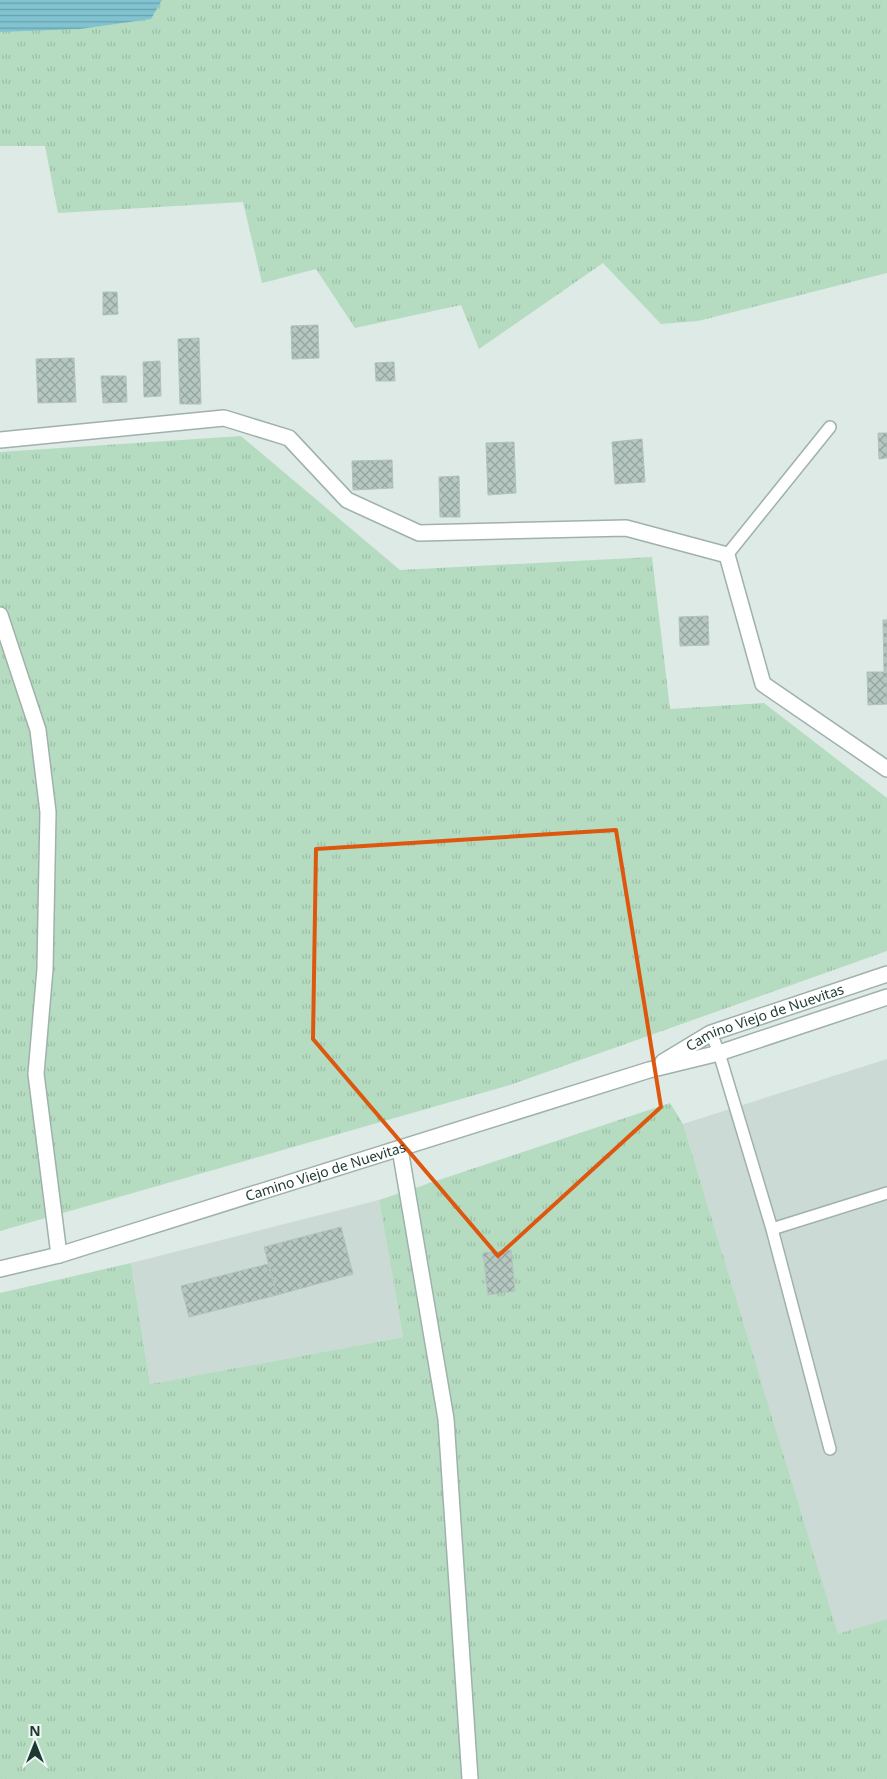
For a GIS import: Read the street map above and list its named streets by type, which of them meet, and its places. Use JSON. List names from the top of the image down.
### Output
{
  "streets": {
    "street": ["Camino Viejo de Nuevitas"]
  },
  "north": "top"
}
